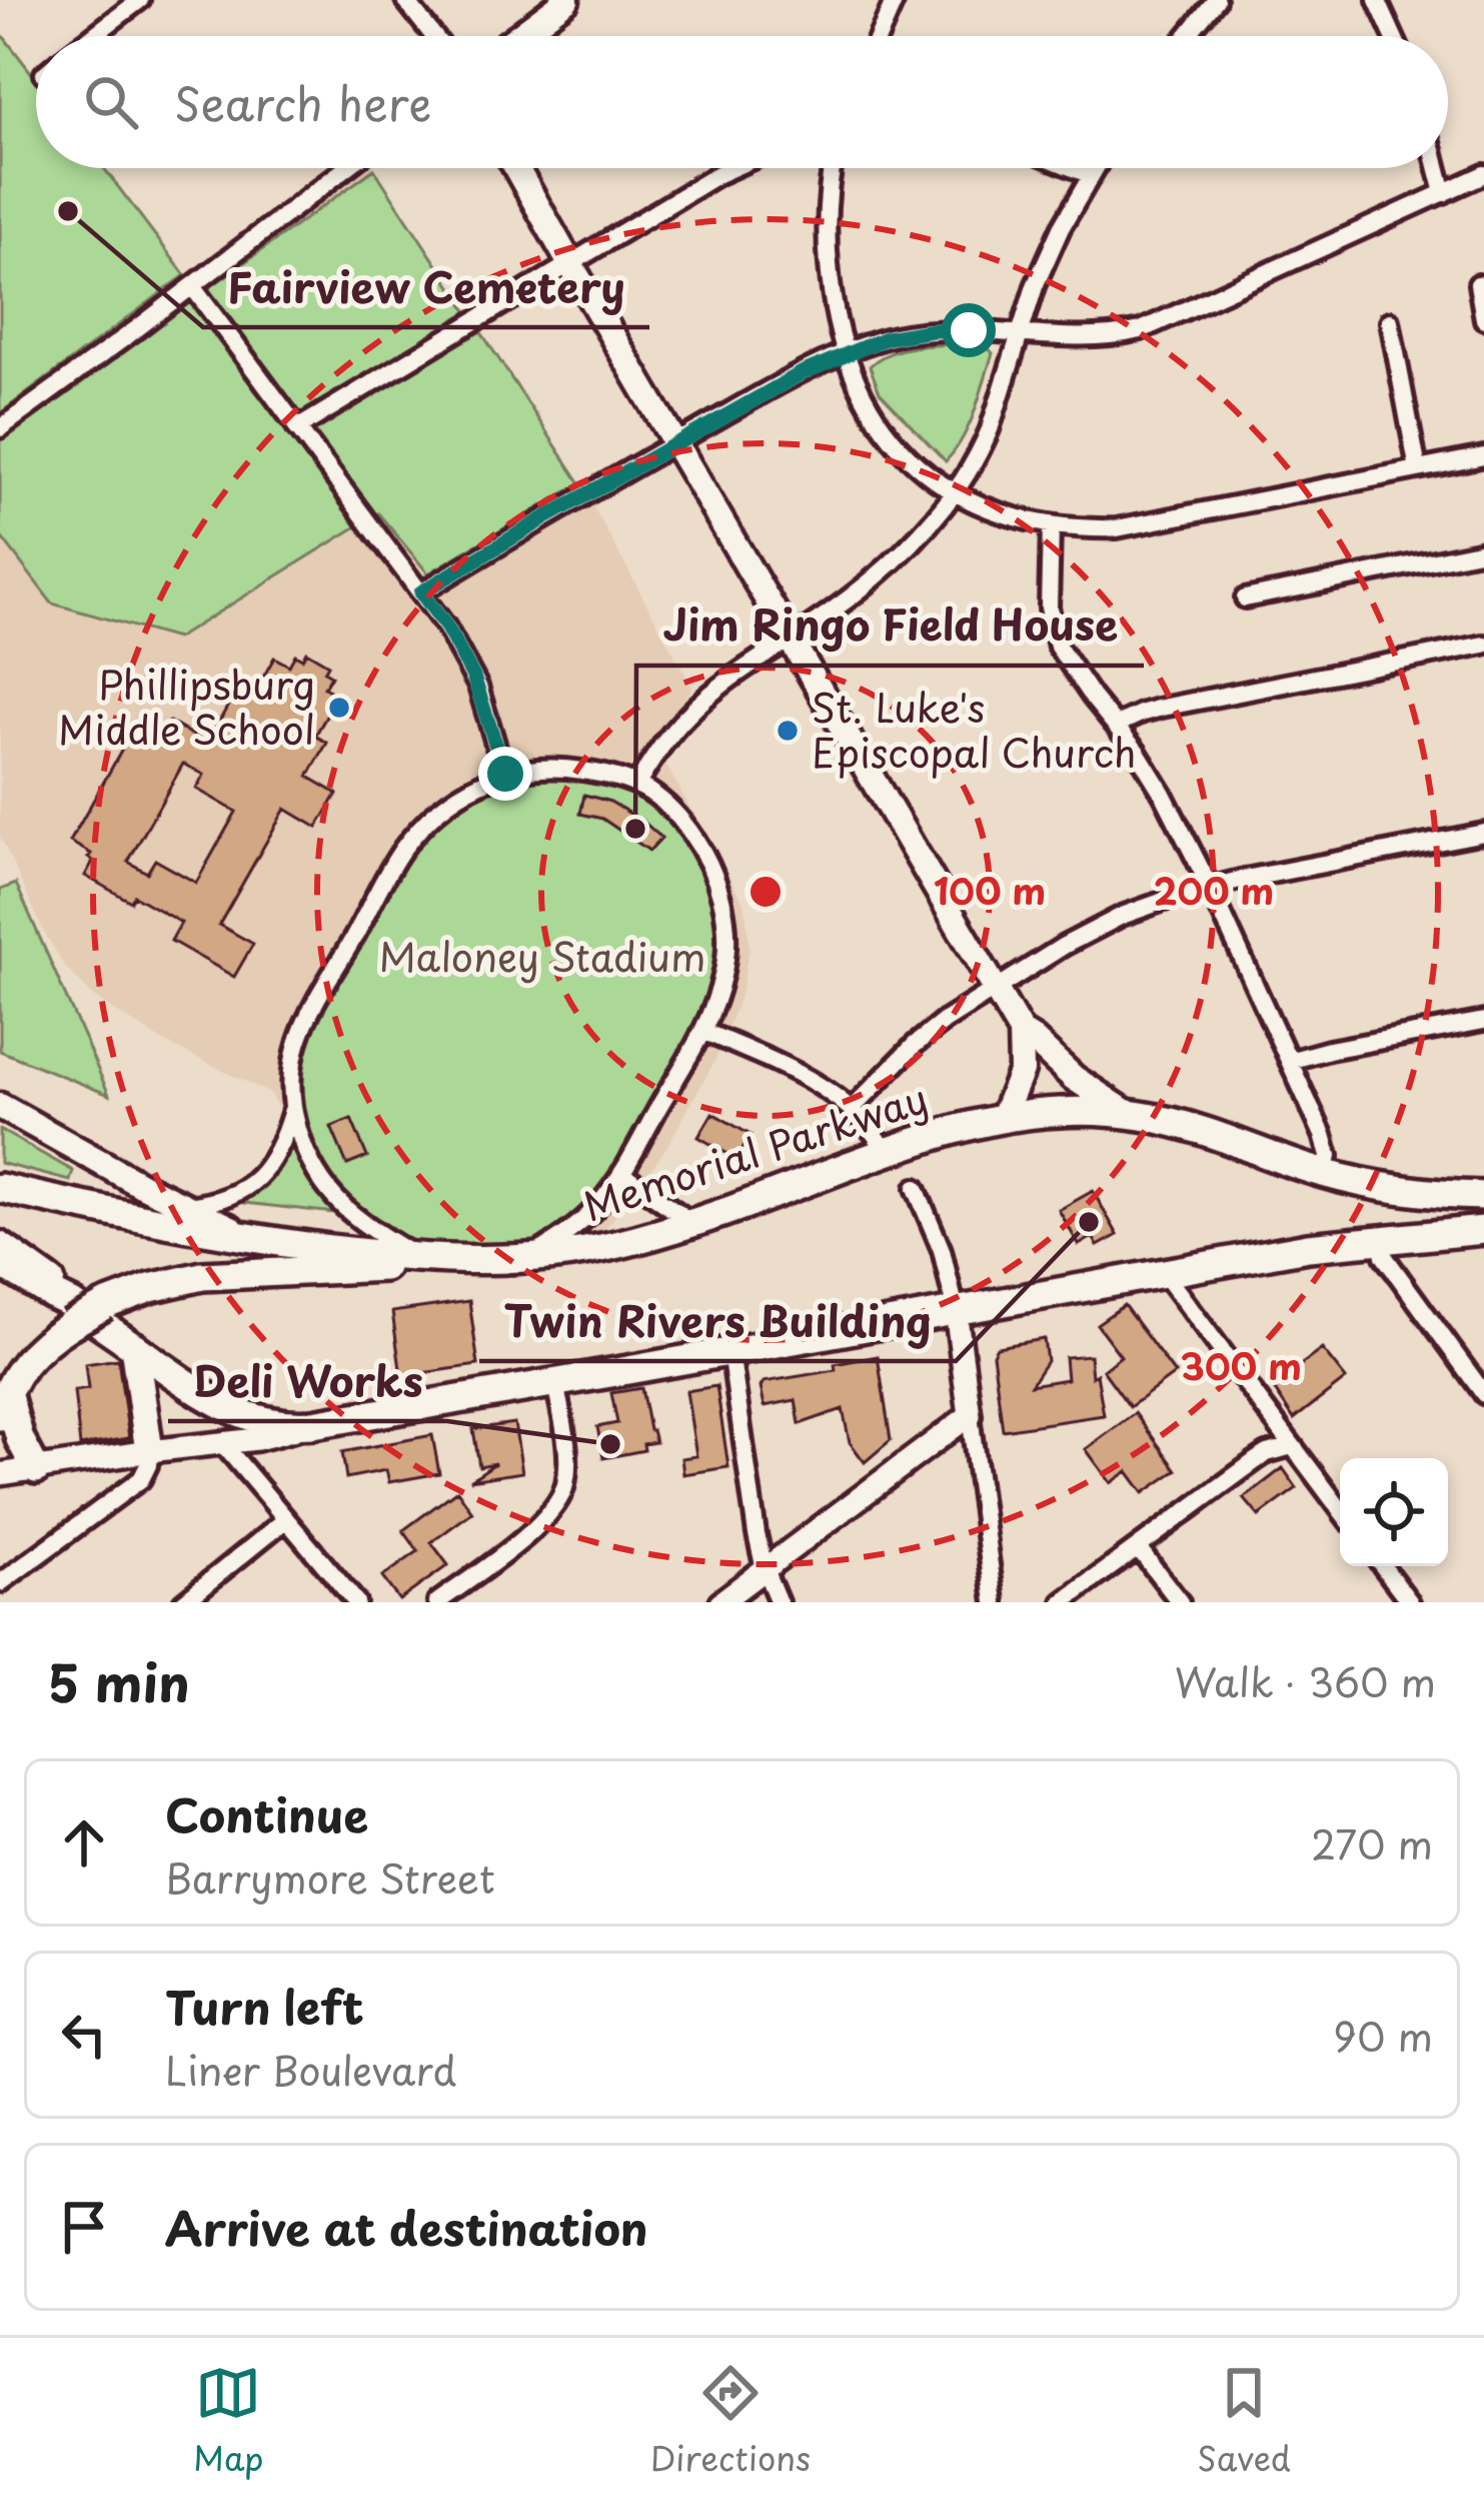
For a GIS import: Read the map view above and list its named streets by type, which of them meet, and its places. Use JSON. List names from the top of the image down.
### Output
{
  "streets": {
    "highway": ["Memorial Parkway"]
  },
  "parks": ["Maloney Stadium"],
  "places": [
    "Fairview Cemetery",
    "Phillipsburg Middle School",
    "St. Luke's Episcopal Church",
    "Jim Ringo Field House",
    "Twin Rivers Building",
    "Deli Works"
  ],
  "page": {
    "search": "Search here",
    "heading": ["5 min", "Walk · 360 m"],
    "list": [
      ["Continue", "Barrymore Street", "270 m"],
      ["Turn left", "Liner Boulevard", "90 m"],
      "Arrive at destination"
    ],
    "nav": ["Map", "Directions", "Saved"]
  },
  "rings": ["100 m", "200 m", "300 m"]
}
